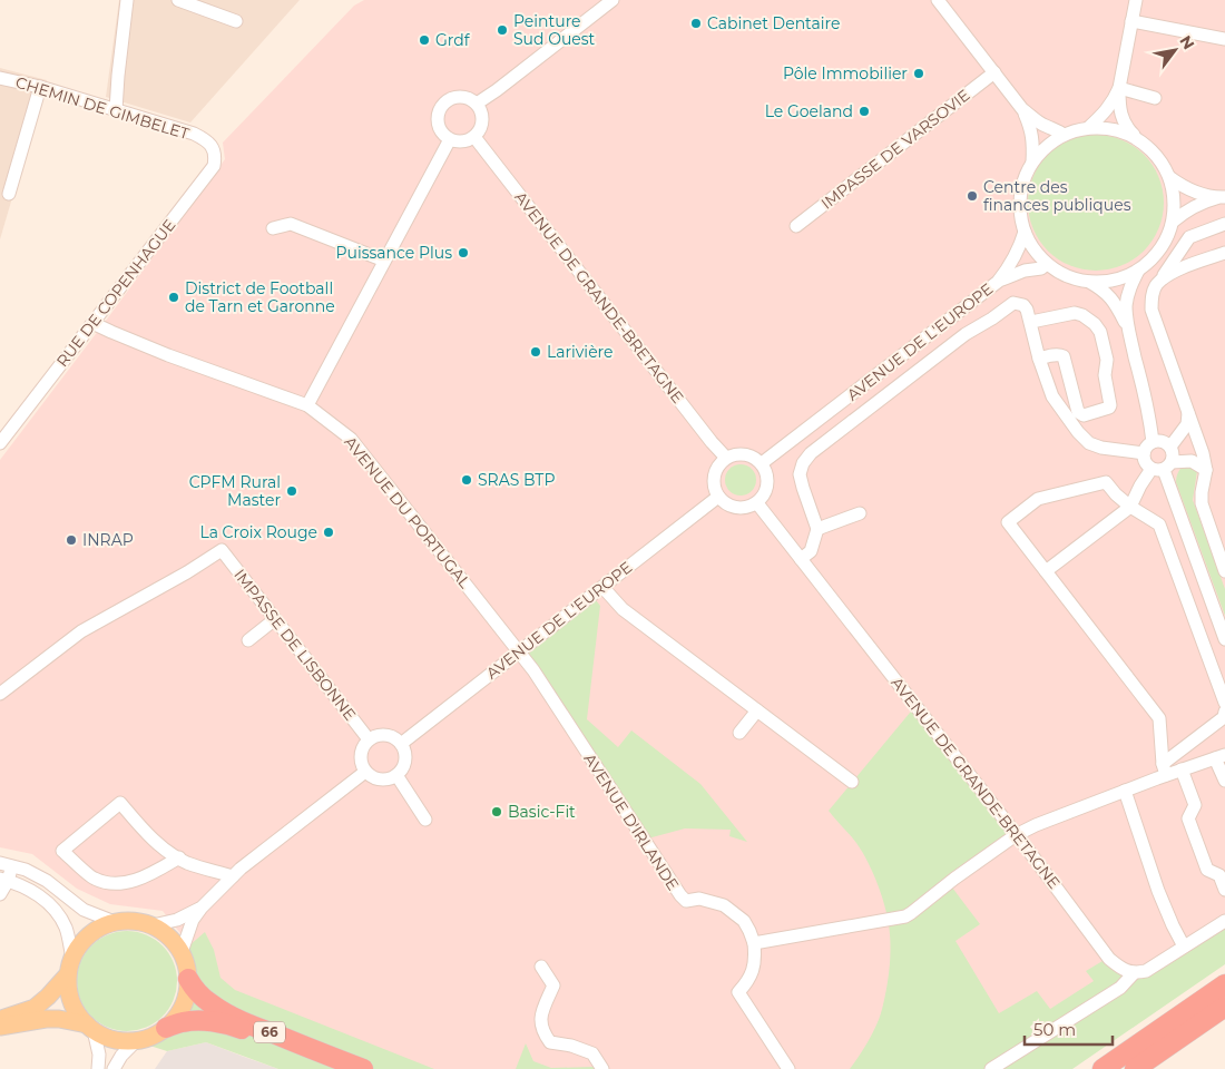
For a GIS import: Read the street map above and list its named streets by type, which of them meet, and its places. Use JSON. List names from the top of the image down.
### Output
{
  "streets": {
    "highway": ["66"],
    "street": [
      "CHEMIN DE GIMBELET",
      "IMPASSE DE VARSOVIE",
      "RUE DE COPENHAGUE",
      "AVENUE DE GRANDE-BRETAGNE",
      "AVENUE DE L'EUROPE",
      "AVENUE DU PORTUGAL",
      "IMPASSE DE LISBONNE",
      "AVENUE D'IRLANDE"
    ]
  },
  "crossings": [
    ["CHEMIN DE GIMBELET", "RUE DE COPENHAGUE"],
    ["RUE DE COPENHAGUE", "AVENUE DU PORTUGAL"],
    ["AVENUE DE GRANDE-BRETAGNE", "AVENUE DE L'EUROPE"],
    ["AVENUE DE L'EUROPE", "AVENUE DU PORTUGAL"],
    ["AVENUE DE L'EUROPE", "IMPASSE DE LISBONNE"],
    ["AVENUE DE L'EUROPE", "AVENUE D'IRLANDE"],
    ["AVENUE DU PORTUGAL", "AVENUE D'IRLANDE"]
  ],
  "places": [
    "Cabinet Dentaire",
    "Peinture Sud Ouest",
    "Grdf",
    "Pôle Immobilier",
    "Le Goeland",
    "Centre des finances publiques",
    "Puissance Plus",
    "District de Football de Tarn et Garonne",
    "Larivière",
    "SRAS BTP",
    "CPFM Rural Master",
    "La Croix Rouge",
    "INRAP",
    "Basic-Fit"
  ],
  "scale_bar": "50 m",
  "north": "top right"
}
